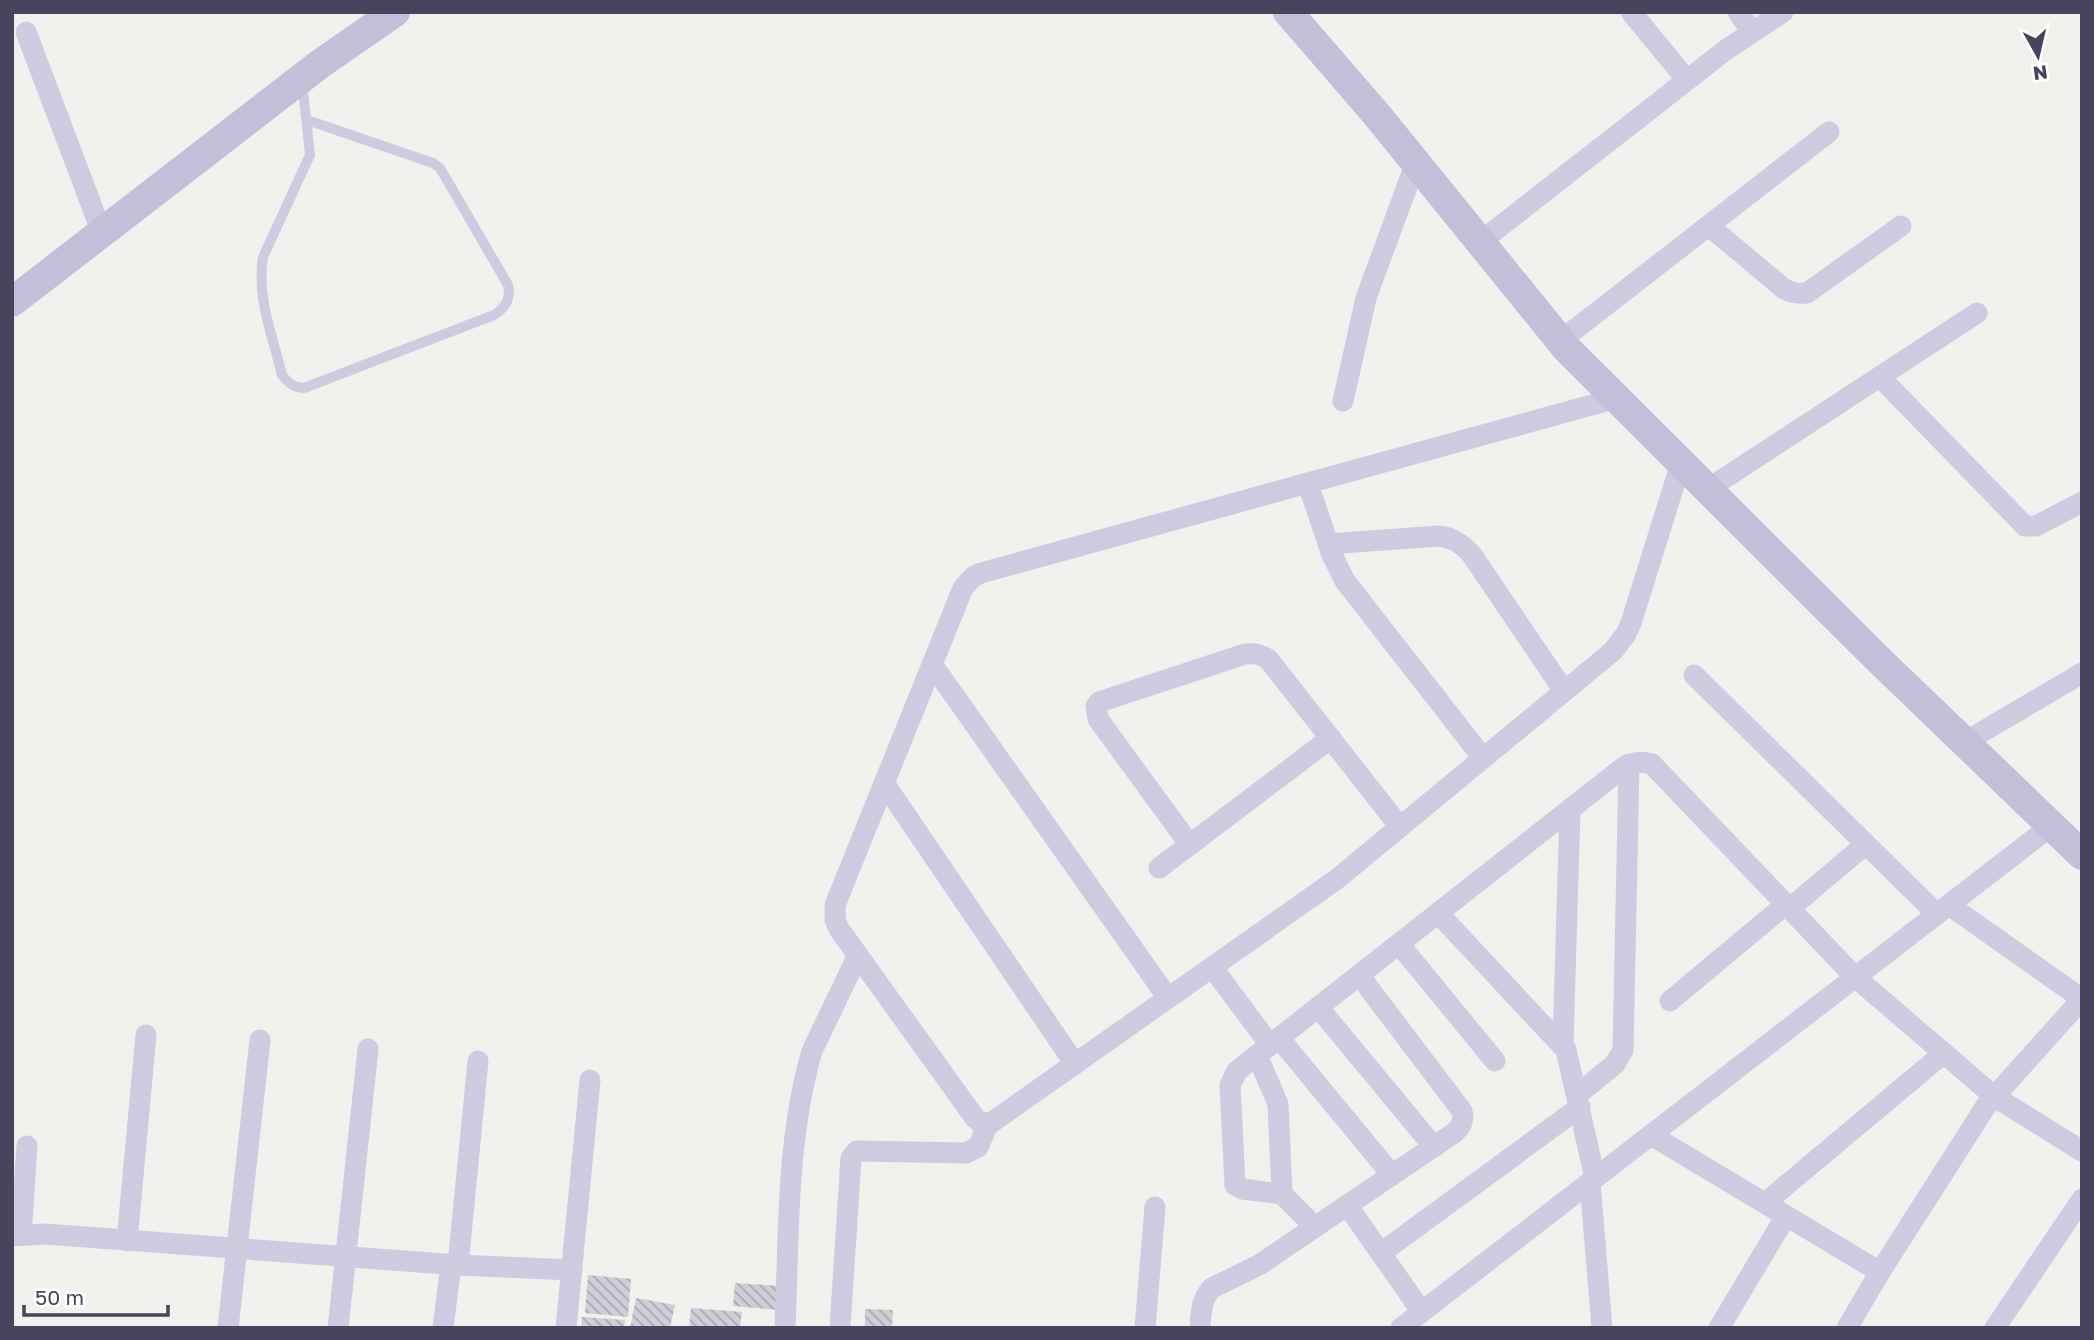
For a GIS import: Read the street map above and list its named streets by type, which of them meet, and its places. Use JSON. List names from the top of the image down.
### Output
{
  "scale_bar": "50 m",
  "north": "bottom"
}
